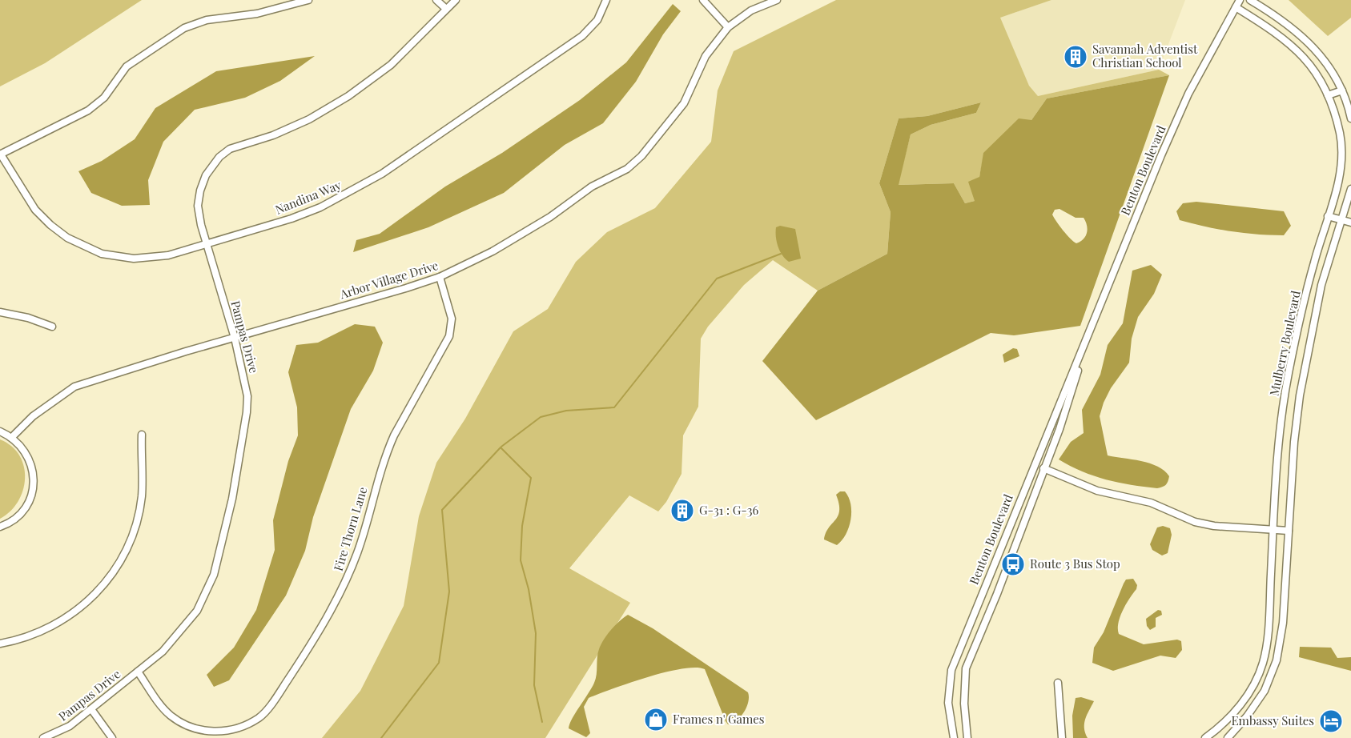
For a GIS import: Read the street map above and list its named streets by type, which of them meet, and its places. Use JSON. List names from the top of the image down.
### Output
{
  "streets": {
    "street": [
      "Benton Boulevard",
      "Nandina Way",
      "Arbor Village Drive",
      "Pampas Drive",
      "Mulberry Boulevard",
      "Fire Thorn Lane"
    ]
  },
  "crossings": [
    ["Benton Boulevard", "Mulberry Boulevard"],
    ["Nandina Way", "Pampas Drive"],
    ["Arbor Village Drive", "Pampas Drive"],
    ["Arbor Village Drive", "Fire Thorn Lane"],
    ["Pampas Drive", "Fire Thorn Lane"]
  ],
  "places": {
    "building": ["Savannah Adventist Christian School", "G-31 : G-36"],
    "bus stop": ["Route 3 Bus Stop"],
    "shop": ["Frames n' Games"],
    "hotel": ["Embassy Suites"]
  }
}
